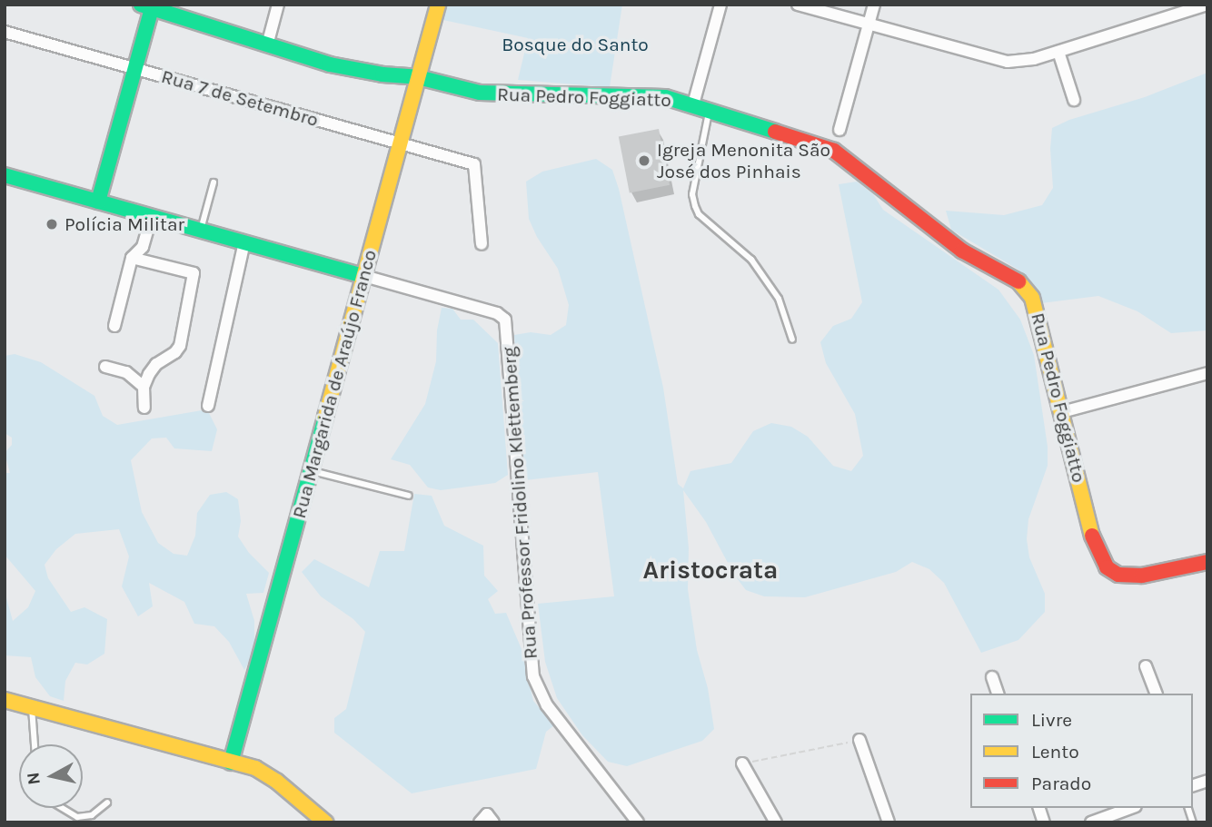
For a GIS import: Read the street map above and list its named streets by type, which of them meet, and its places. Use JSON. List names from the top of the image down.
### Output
{
  "streets": {
    "street": [
      "Rua Pedro Foggiatto",
      "Rua 7 de Setembro",
      "Rua Margarida de Araújo Franco",
      "Rua Professor Fridolino Klettemberg"
    ]
  },
  "crossings": [
    ["Rua Pedro Foggiatto", "Rua Margarida de Araújo Franco"],
    ["Rua 7 de Setembro", "Rua Margarida de Araújo Franco"],
    ["Rua Margarida de Araújo Franco", "Rua Professor Fridolino Klettemberg"]
  ],
  "districts": ["Aristocrata"],
  "parks": ["Bosque do Santo"],
  "places": ["Igreja Menonita São José dos Pinhais", "Polícia Militar"],
  "legend": ["Livre", "Lento", "Parado"],
  "north": "left"
}
